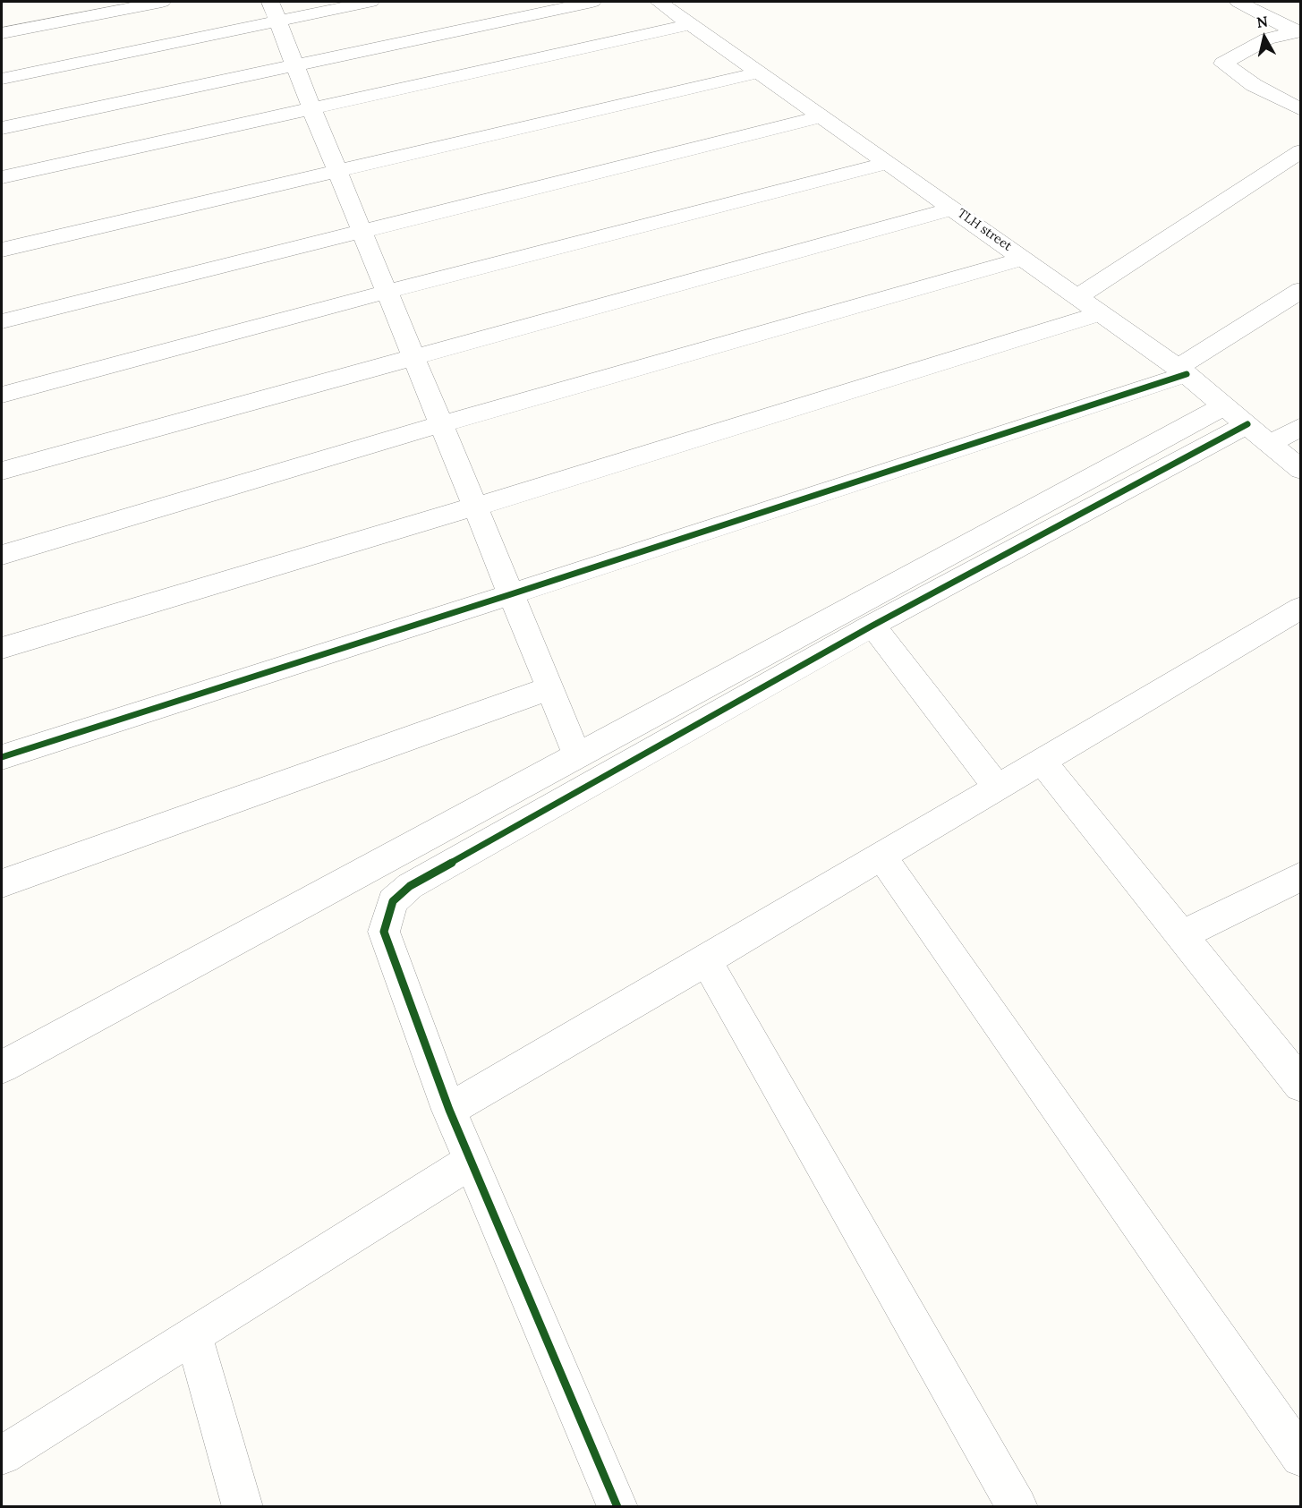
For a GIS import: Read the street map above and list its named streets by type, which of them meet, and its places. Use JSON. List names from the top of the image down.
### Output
{
  "streets": {
    "street": ["TLH street"]
  },
  "north": "top"
}
